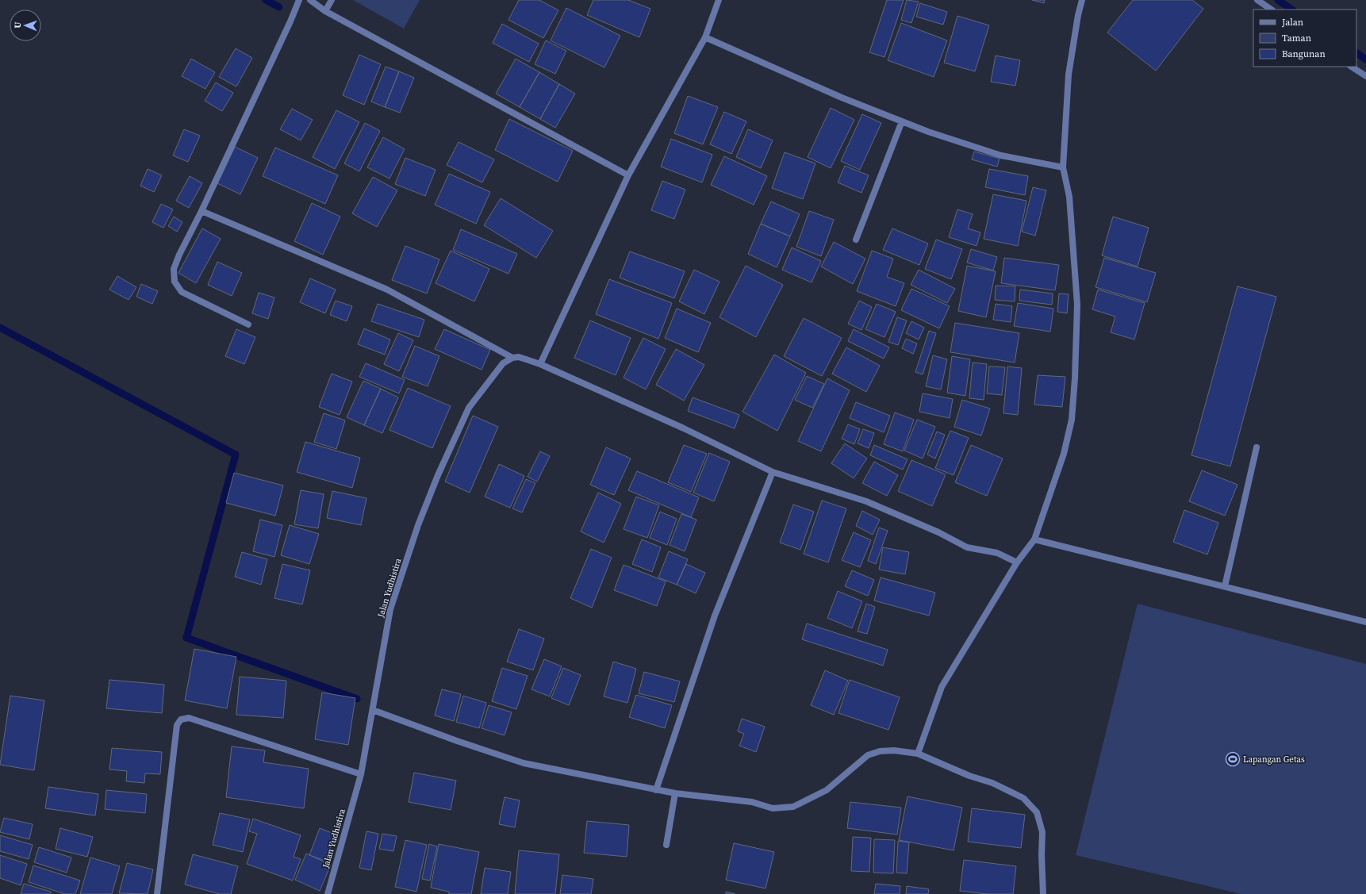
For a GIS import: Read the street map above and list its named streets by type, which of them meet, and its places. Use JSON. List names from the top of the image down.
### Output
{
  "streets": {
    "street": ["Jalan Yudhistira"]
  },
  "places": {
    "sports": ["Lapangan Getas"]
  },
  "legend": ["Jalan", "Taman", "Bangunan"],
  "north": "left"
}
